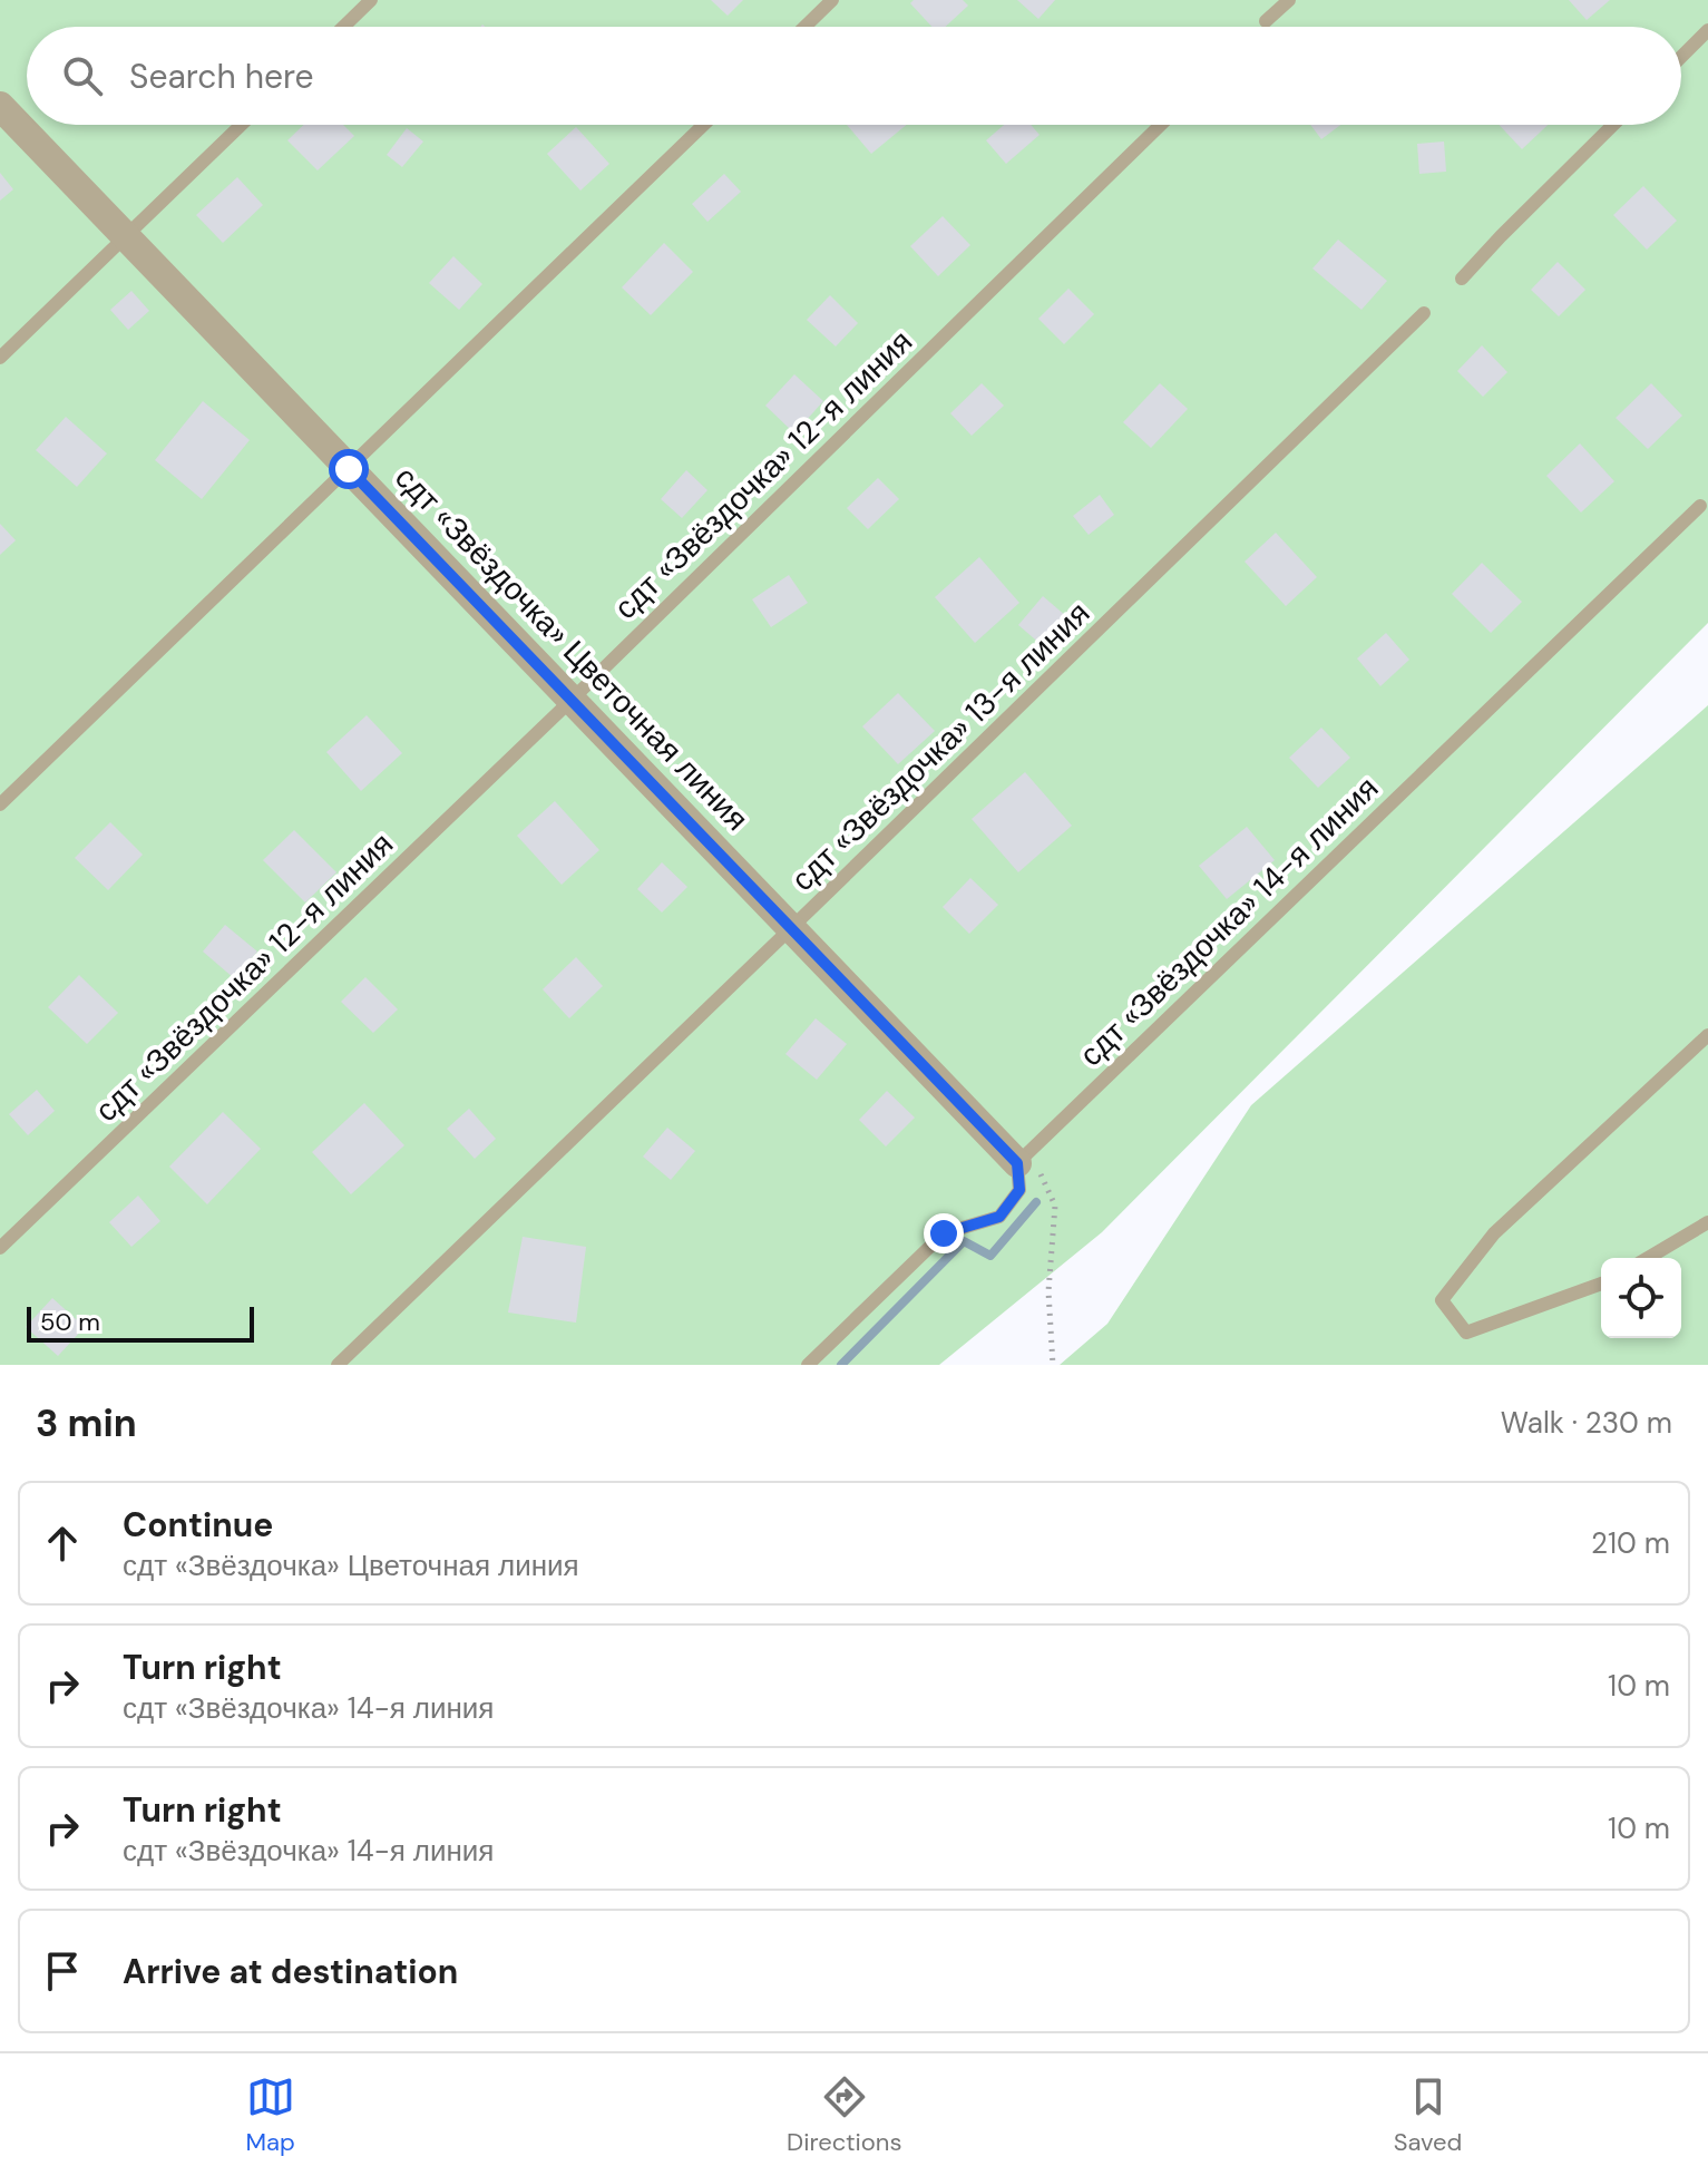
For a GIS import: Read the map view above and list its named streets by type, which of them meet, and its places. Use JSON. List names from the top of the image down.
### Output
{
  "streets": {
    "street": ["сдт «Звёздочка» Цветочная линия"],
    "lane": ["сдт «Звёздочка» 12-я линия", "сдт «Звёздочка» 13-я линия", "сдт «Звёздочка» 14-я линия"]
  },
  "crossings": [
    ["сдт «Звёздочка» 12-я линия", "сдт «Звёздочка» Цветочная линия"],
    ["сдт «Звёздочка» Цветочная линия", "сдт «Звёздочка» 13-я линия"],
    ["сдт «Звёздочка» Цветочная линия", "сдт «Звёздочка» 14-я линия"]
  ],
  "scale_bar": "50 m",
  "page": {
    "search": "Search here",
    "scale": "50 m",
    "heading": ["3 min", "Walk · 230 m"],
    "list": [
      ["Continue", "сдт «Звёздочка» Цветочная линия", "210 m"],
      ["Turn right", "сдт «Звёздочка» 14-я линия", "10 m"],
      ["Turn right", "сдт «Звёздочка» 14-я линия", "10 m"],
      "Arrive at destination"
    ],
    "nav": ["Map", "Directions", "Saved"]
  }
}
